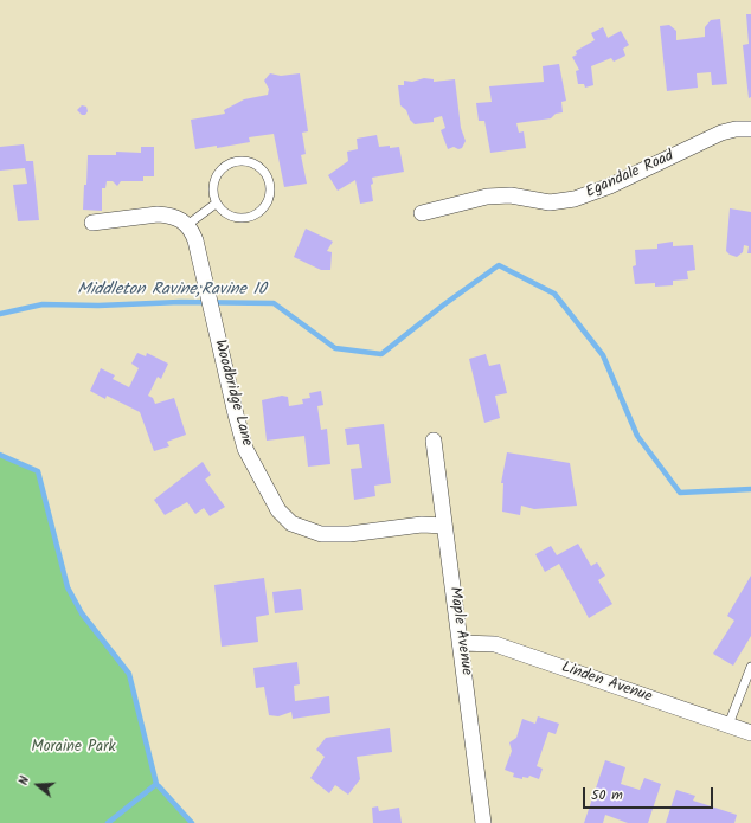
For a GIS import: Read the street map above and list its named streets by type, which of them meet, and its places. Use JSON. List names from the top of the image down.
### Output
{
  "streets": {
    "street": [
      "Egandale Road",
      "Woodbridge Lane",
      "Maple Avenue",
      "Linden Avenue"
    ]
  },
  "crossings": [
    ["Woodbridge Lane", "Maple Avenue"],
    ["Maple Avenue", "Linden Avenue"]
  ],
  "water": ["Middleton Ravine;Ravine 10"],
  "parks": ["Moraine Park"],
  "scale_bar": "50 m",
  "north": "left"
}
